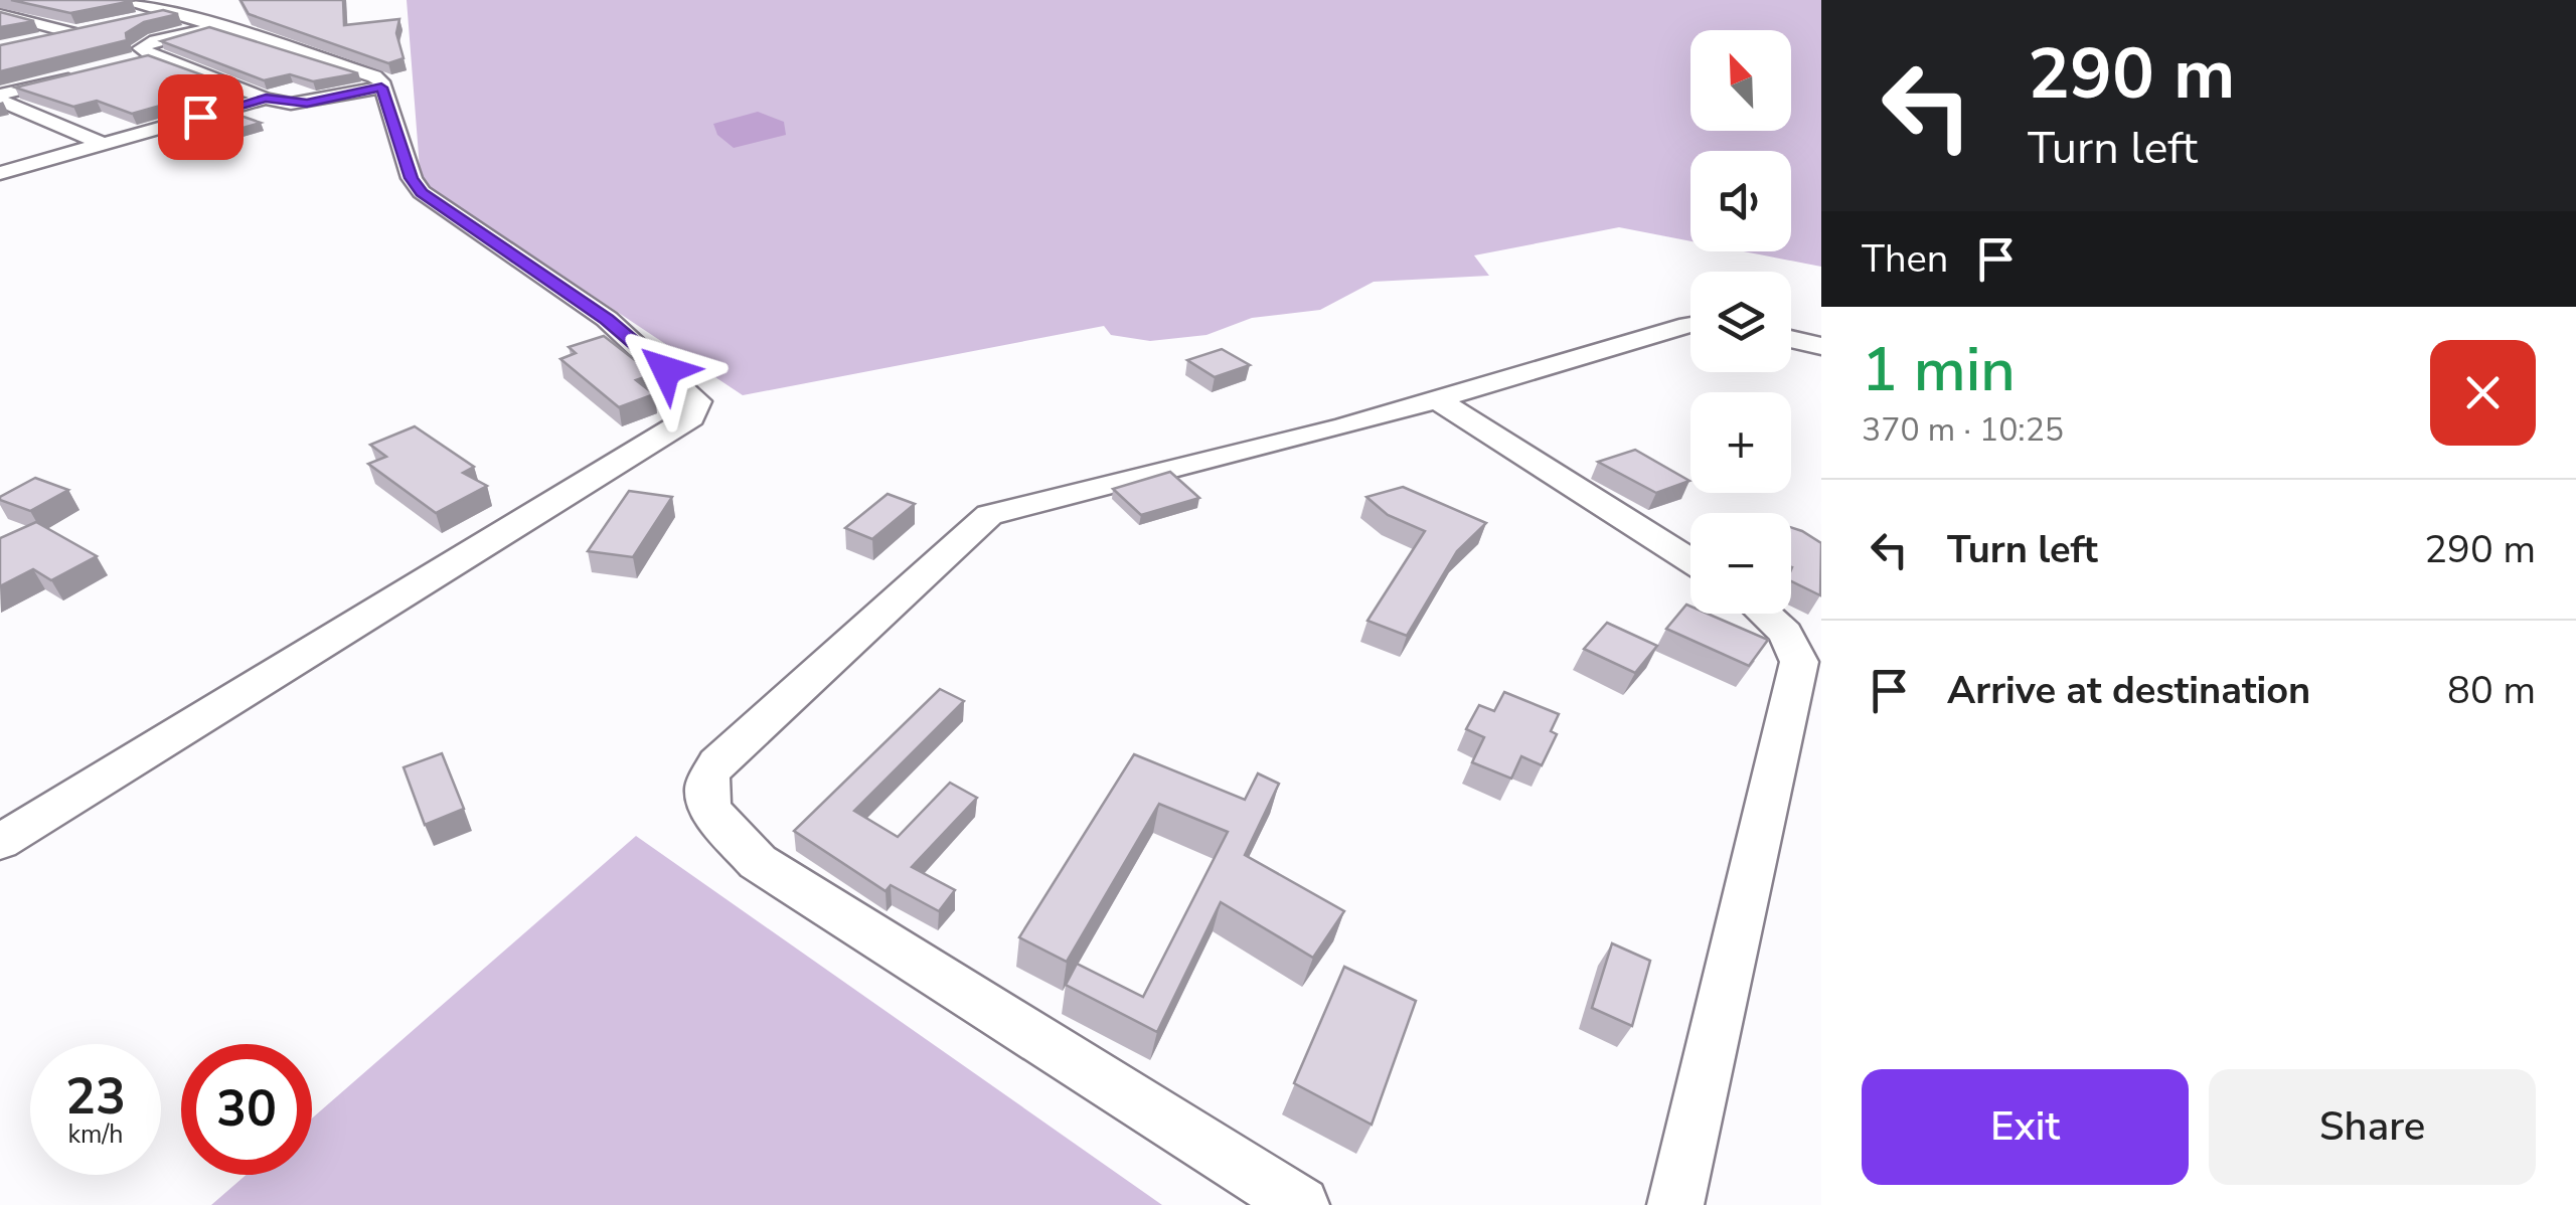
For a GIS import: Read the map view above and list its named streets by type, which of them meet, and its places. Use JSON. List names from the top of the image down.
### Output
{
  "north": "top left",
  "page": {
    "turn": ["290 m", "Turn left"],
    "map_buttons": ["+", "−"],
    "then": "Then",
    "heading": ["1 min", "370 m · 10:25"],
    "list": [
      {
        "name": "Turn left",
        "value": "290 m"
      },
      {
        "name": "Arrive at destination",
        "value": "80 m"
      }
    ],
    "speed": "23 km/h",
    "limit": "30",
    "buttons": ["Exit", "Share"]
  }
}
